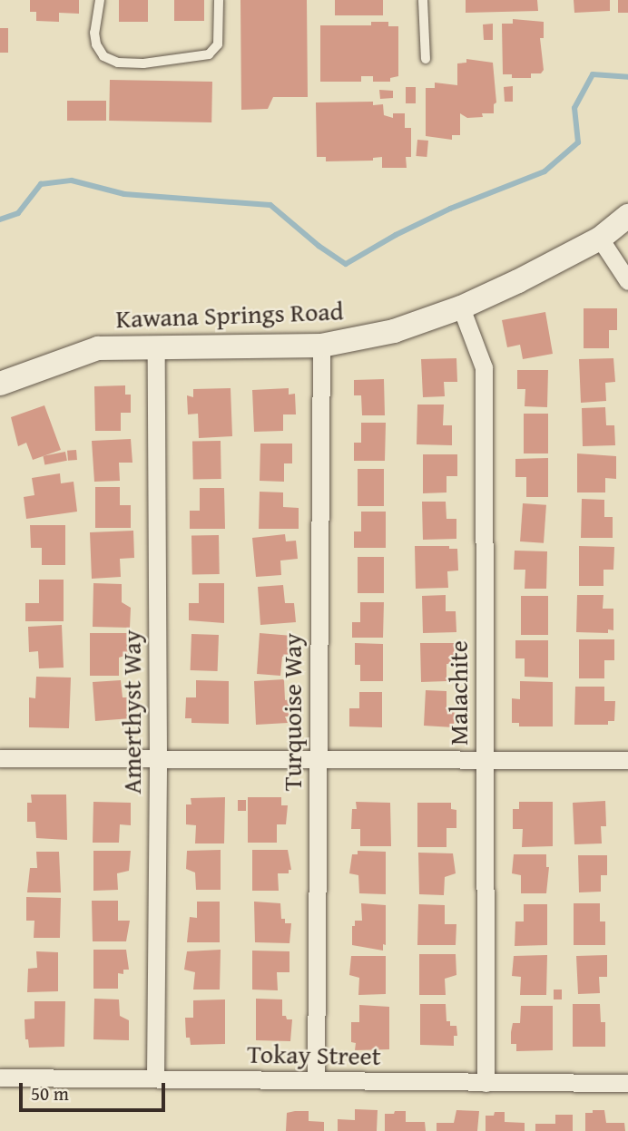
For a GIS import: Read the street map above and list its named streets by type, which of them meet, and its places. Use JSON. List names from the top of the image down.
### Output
{
  "streets": {
    "street": [
      "Kawana Springs Road",
      "Malachite",
      "Amerthyst Way",
      "Turquoise Way",
      "Tokay Street"
    ]
  },
  "crossings": [
    ["Kawana Springs Road", "Malachite"],
    ["Kawana Springs Road", "Amerthyst Way"],
    ["Kawana Springs Road", "Turquoise Way"],
    ["Malachite", "Tokay Street"],
    ["Amerthyst Way", "Tokay Street"],
    ["Turquoise Way", "Tokay Street"]
  ],
  "scale_bar": "50 m"
}
